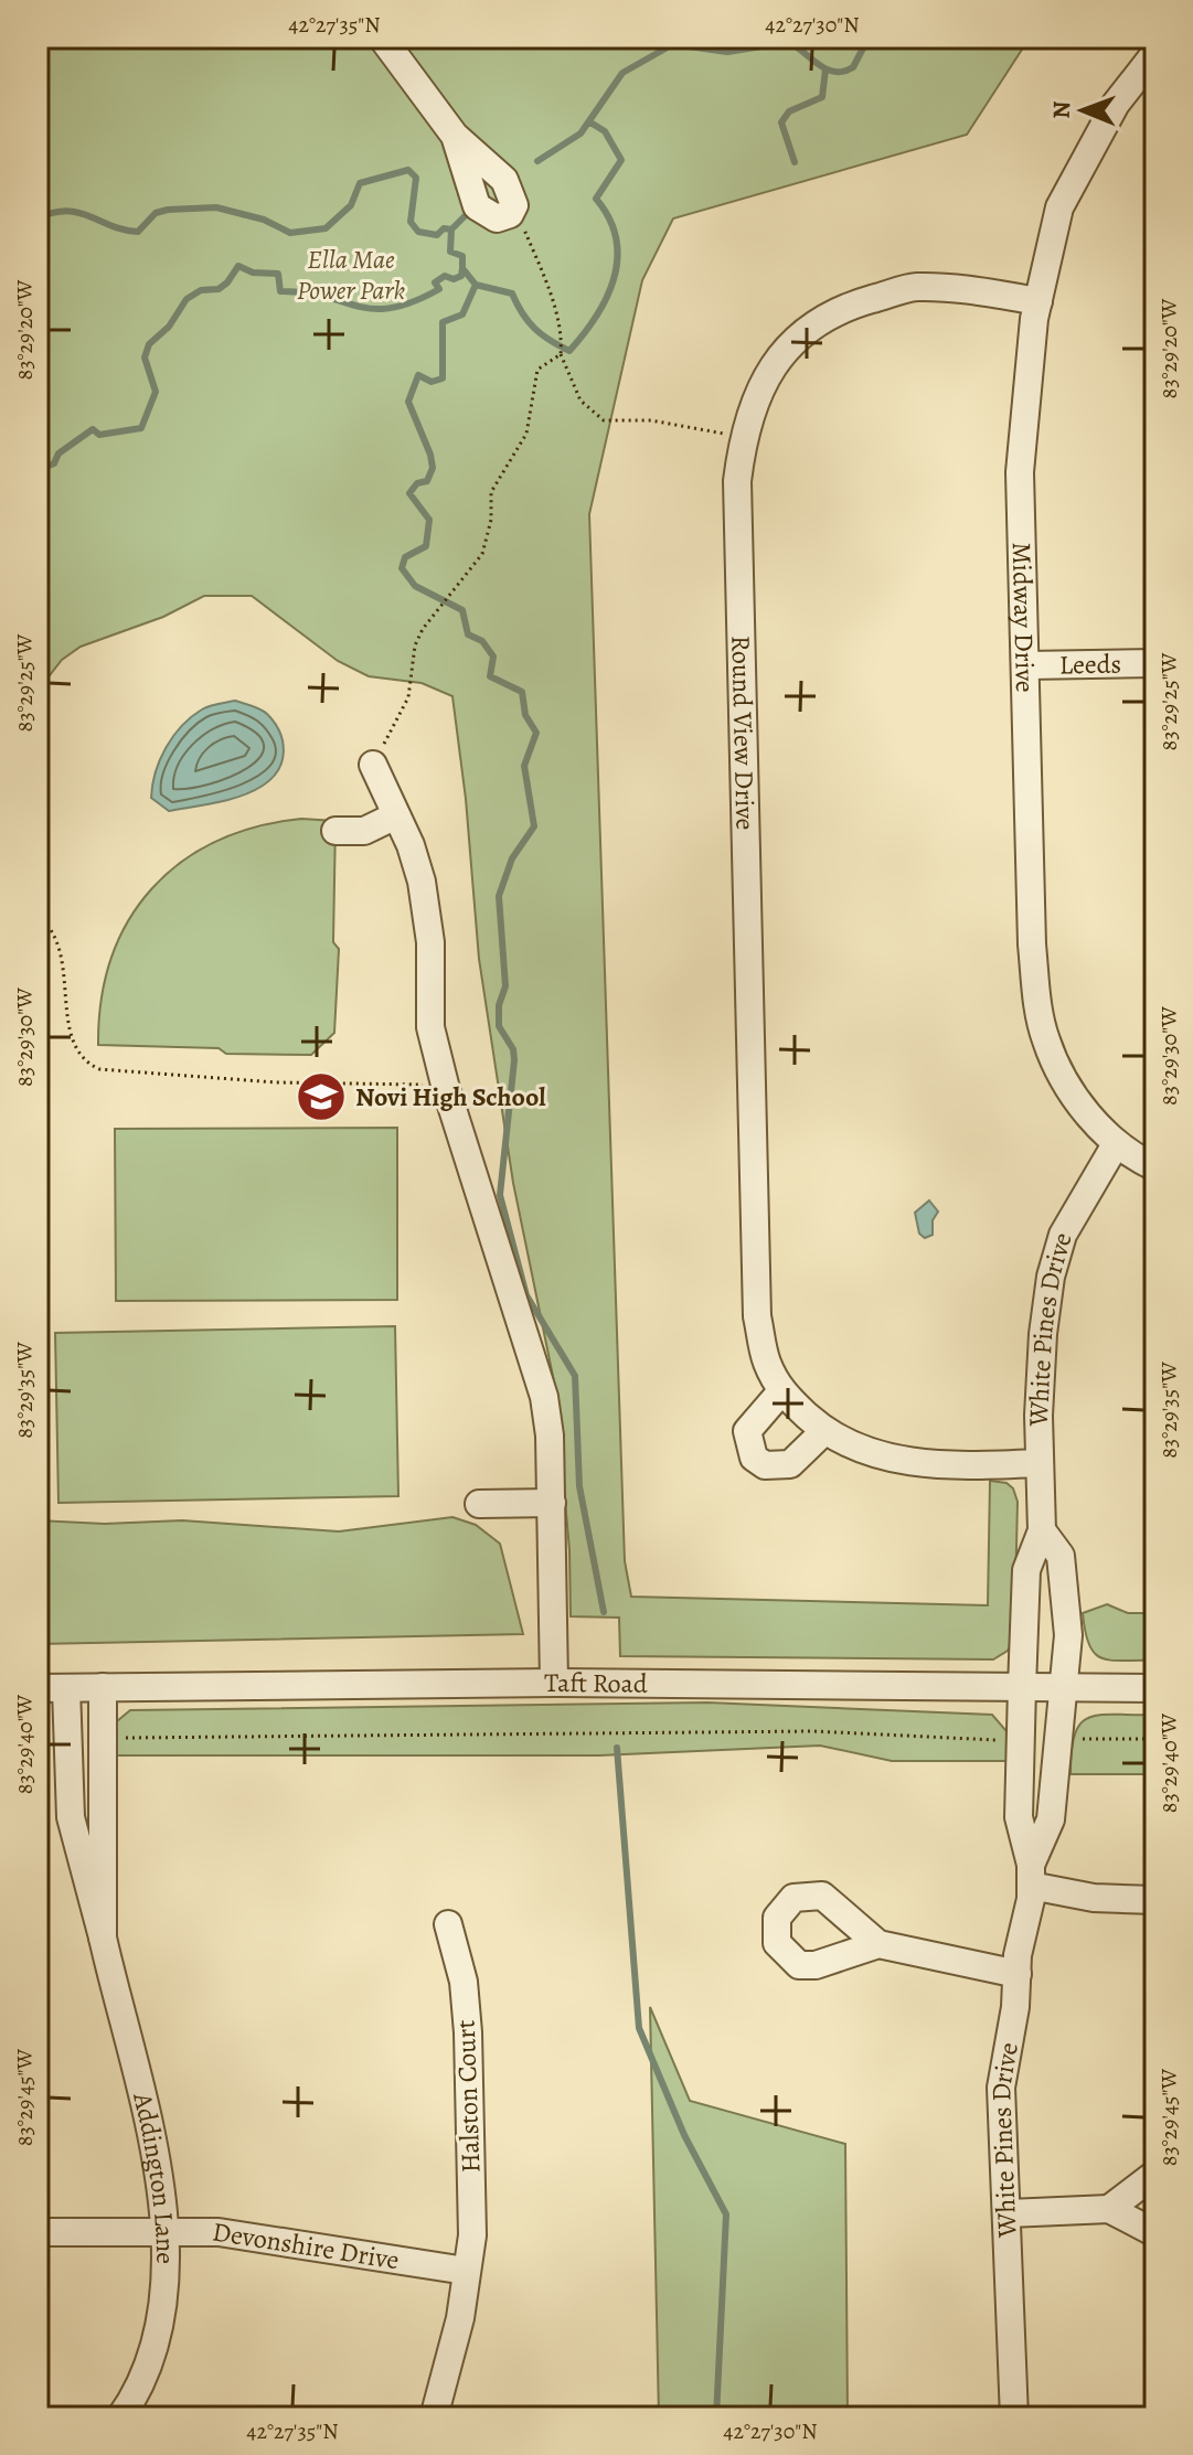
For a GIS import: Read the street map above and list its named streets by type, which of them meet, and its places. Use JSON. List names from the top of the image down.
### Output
{
  "streets": {
    "street": [
      "Midway Drive",
      "Leeds",
      "Round View Drive",
      "White Pines Drive",
      "Taft Road",
      "Halston Court",
      "Addington Lane",
      "Devonshire Drive"
    ]
  },
  "crossings": [
    ["Midway Drive", "Leeds"],
    ["Midway Drive", "Round View Drive"],
    ["Midway Drive", "White Pines Drive"],
    ["Round View Drive", "White Pines Drive"],
    ["White Pines Drive", "Taft Road"],
    ["Taft Road", "Addington Lane"],
    ["Halston Court", "Devonshire Drive"],
    ["Addington Lane", "Devonshire Drive"]
  ],
  "parks": ["Ella Mae Power Park"],
  "places": {
    "school or university": ["Novi High School"]
  },
  "north": "left",
  "coordinates": [
    "42°27'35\"N",
    "42°27'30\"N",
    "83°29'20\"W",
    "83°29'25\"W",
    "83°29'30\"W",
    "83°29'35\"W",
    "83°29'40\"W",
    "83°29'45\"W"
  ]
}
